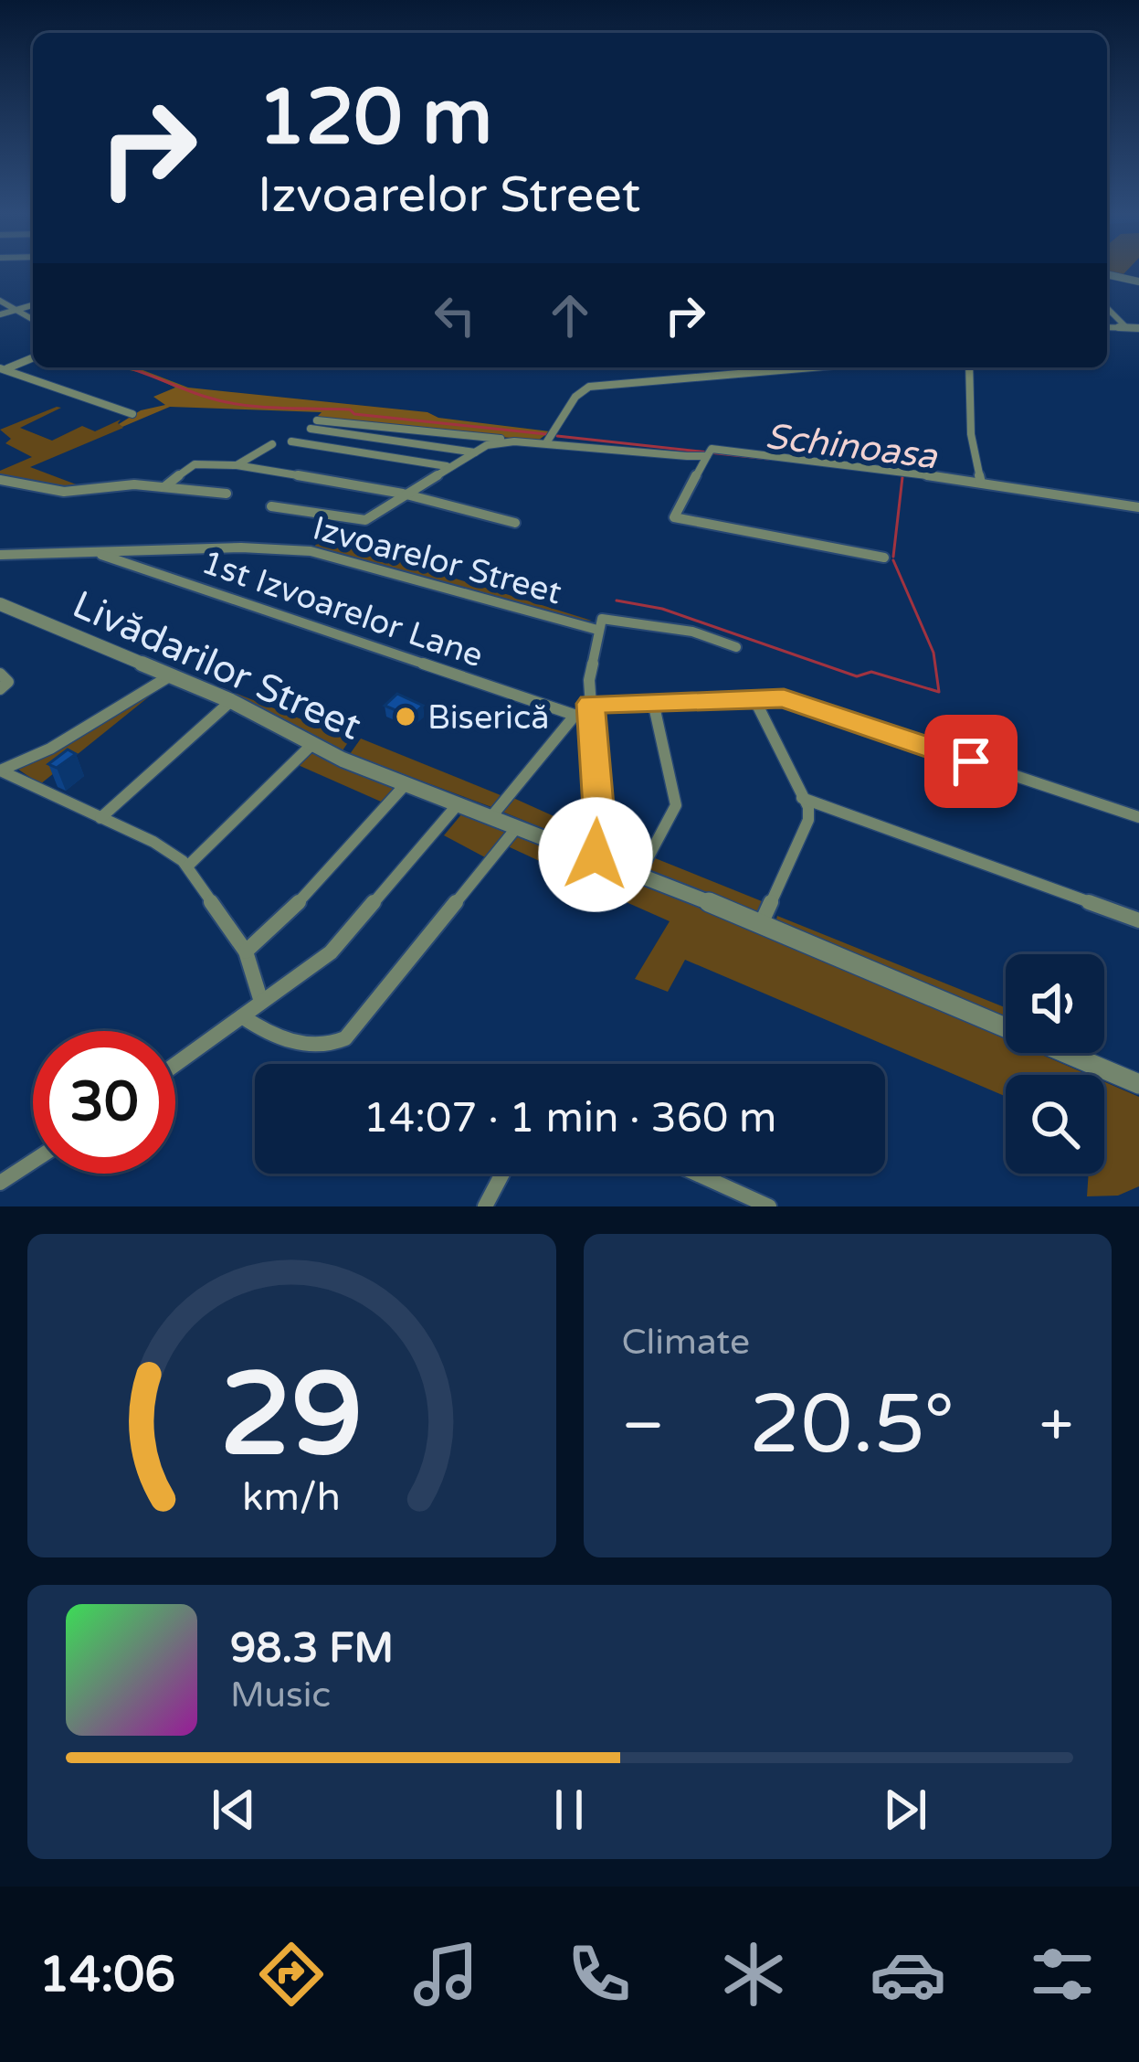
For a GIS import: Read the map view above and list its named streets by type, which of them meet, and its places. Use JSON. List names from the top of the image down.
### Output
{
  "streets": {
    "street": ["Izvoarelor Street", "1st Izvoarelor Lane", "Livădarilor Street"]
  },
  "crossings": [
    ["Izvoarelor Street", "1st Izvoarelor Lane"],
    ["Izvoarelor Street", "Livădarilor Street"]
  ],
  "water": ["Schinoasa"],
  "places": ["Biserică"],
  "page": {
    "turn": ["120 m", "Izvoarelor Street"],
    "limit": "30",
    "trip": "14:07 · 1 min · 360 m",
    "tile": "Climate",
    "heat": ["−", "20.5°", "+"],
    "song": ["98.3 FM", "Music"],
    "tabs": "14:06",
    "gauge": ["29", "km/h"]
  }
}
